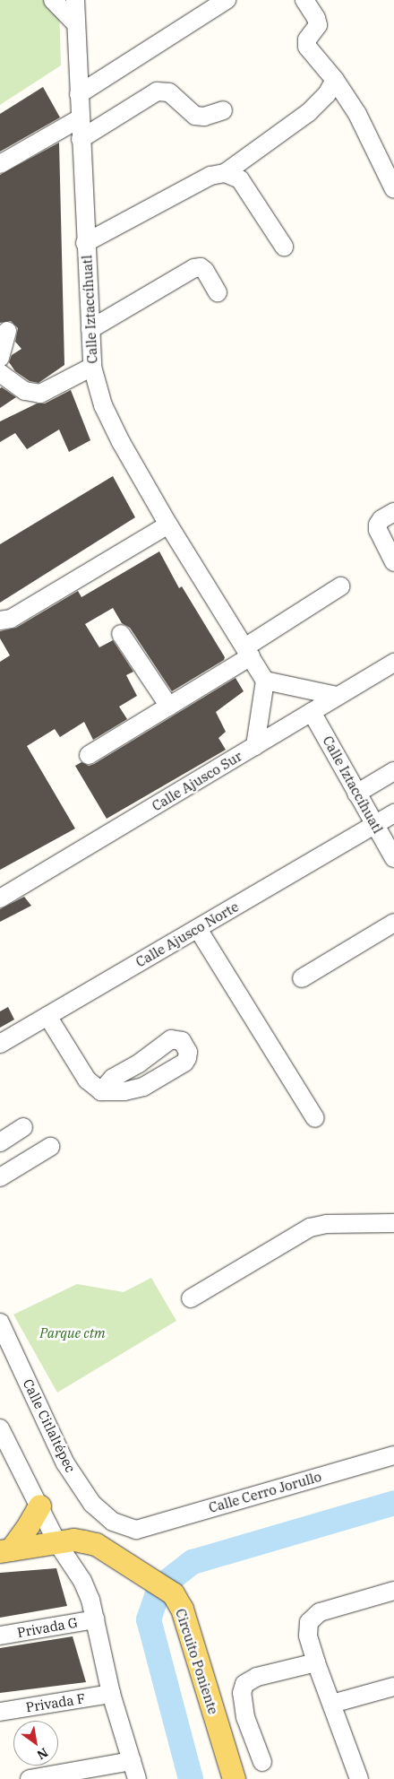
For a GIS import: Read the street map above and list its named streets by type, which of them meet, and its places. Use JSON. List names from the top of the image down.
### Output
{
  "streets": {
    "main road": ["Circuito Poniente"],
    "street": [
      "Calle Iztaccíhuatl",
      "Calle Ajusco Sur",
      "Calle Ajusco Norte",
      "Calle Citlaltépec",
      "Calle Cerro Jorullo",
      "Privada G",
      "Privada F"
    ]
  },
  "crossings": [
    ["Calle Iztaccíhuatl", "Calle Ajusco Sur"],
    ["Calle Iztaccíhuatl", "Calle Ajusco Norte"],
    ["Calle Citlaltépec", "Calle Cerro Jorullo"]
  ],
  "parks": ["Parque ctm"],
  "north": "bottom right"
}
